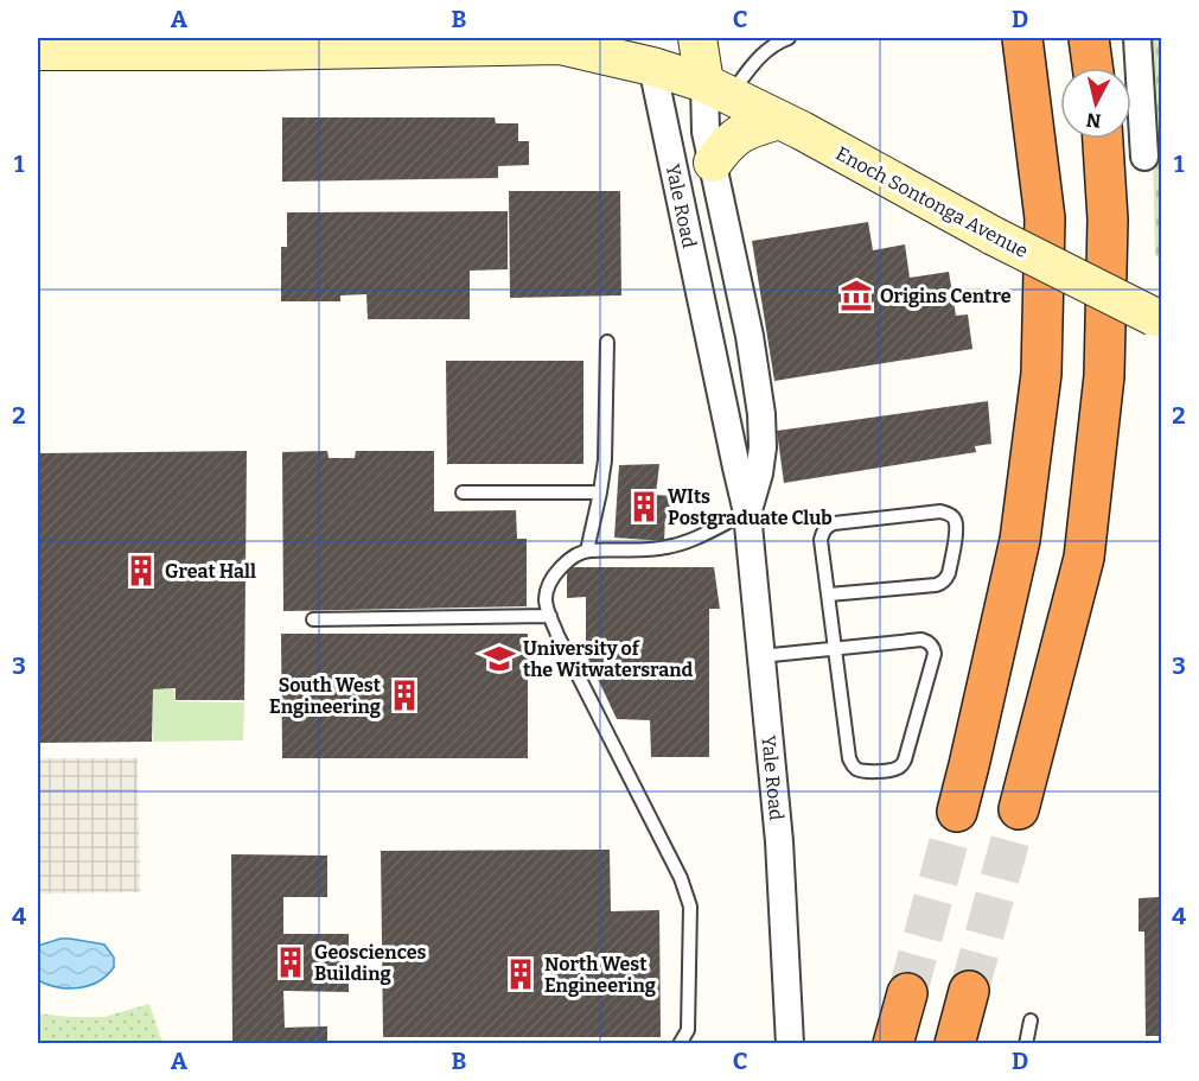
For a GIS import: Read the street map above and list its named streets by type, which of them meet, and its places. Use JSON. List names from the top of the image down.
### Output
{
  "streets": {
    "main road": ["Enoch Sontonga Avenue"],
    "street": ["Yale Road"]
  },
  "crossings": [
    ["Enoch Sontonga Avenue", "Yale Road"]
  ],
  "places": {
    "museum": ["Origins Centre"],
    "building": [
      "WIts Postgraduate Club",
      "Great Hall",
      "South West Engineering",
      "Geosciences Building",
      "North West Engineering"
    ],
    "school or university": ["University of the Witwatersrand"]
  },
  "north": "bottom",
  "grid": {
    "columns": [
      "A",
      "B",
      "C",
      "D"
    ],
    "rows": [
      "1",
      "2",
      "3",
      "4"
    ]
  }
}
